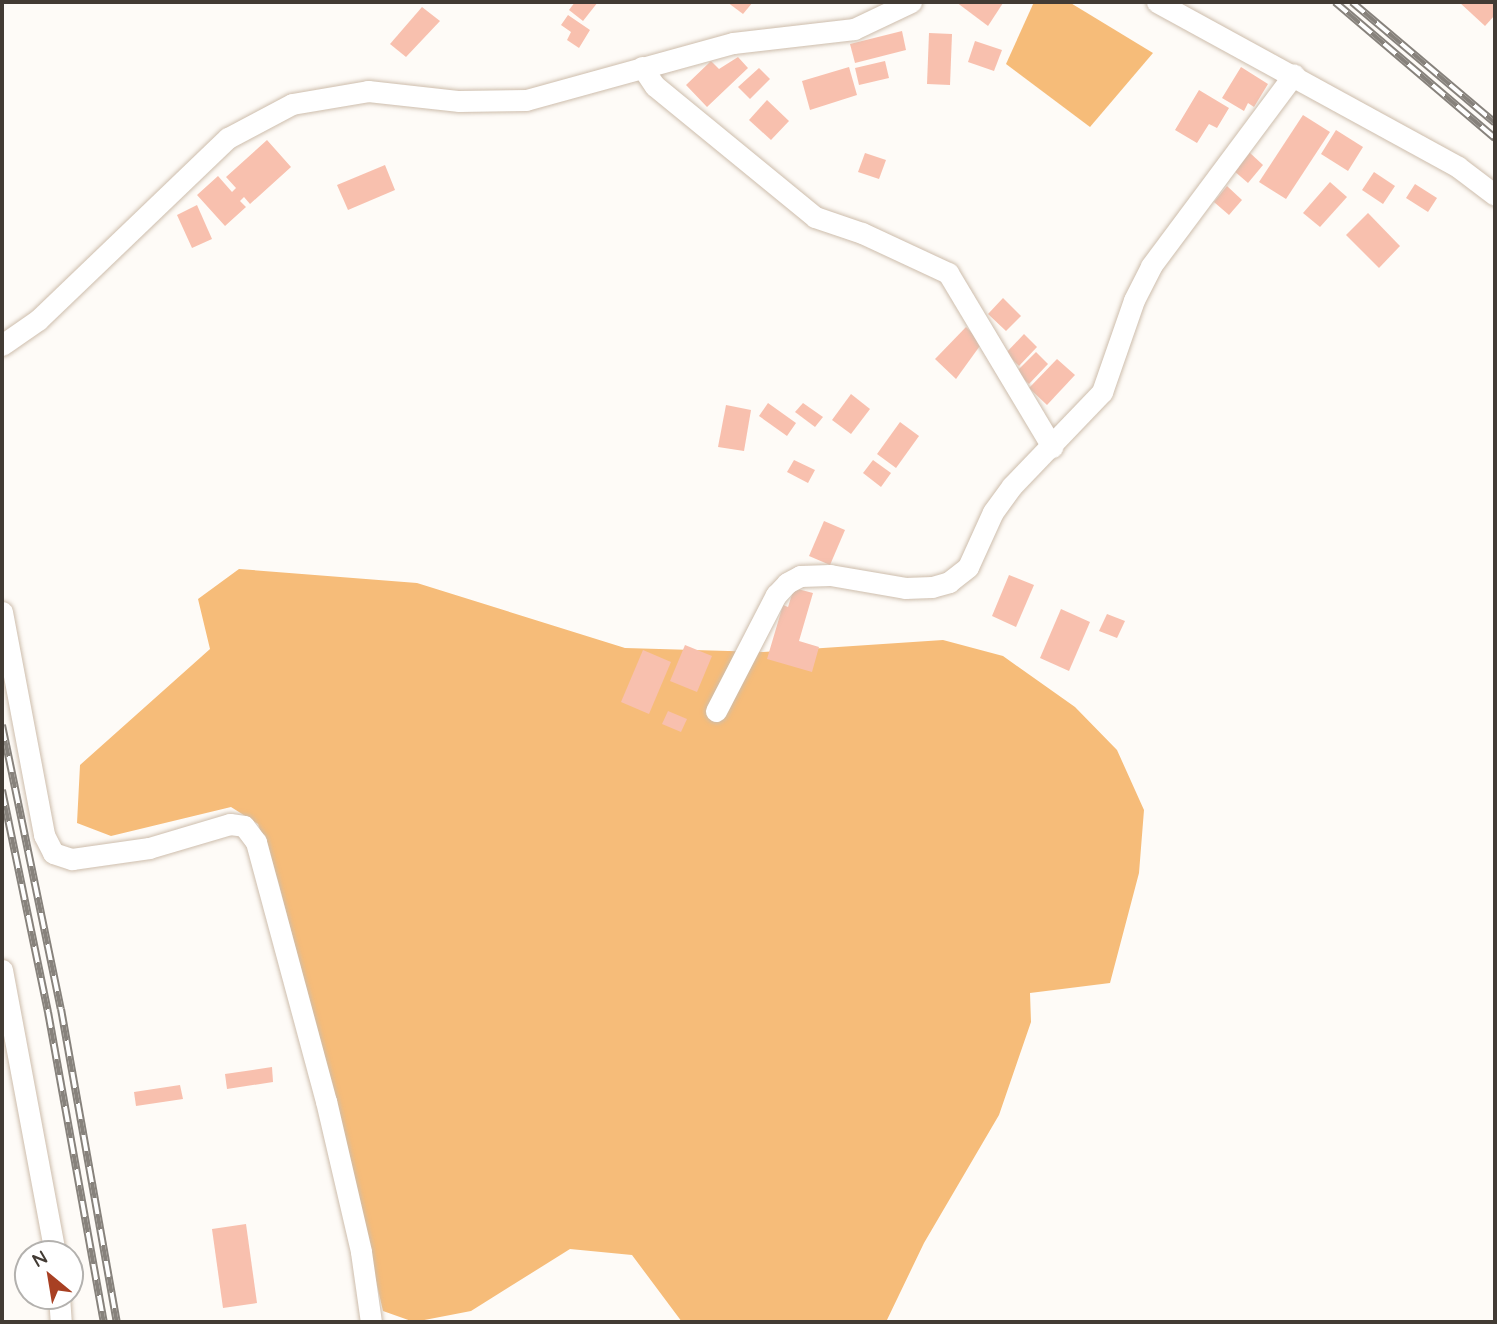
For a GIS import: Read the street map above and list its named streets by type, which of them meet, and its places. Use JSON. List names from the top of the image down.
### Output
{
  "north": "top left"
}
